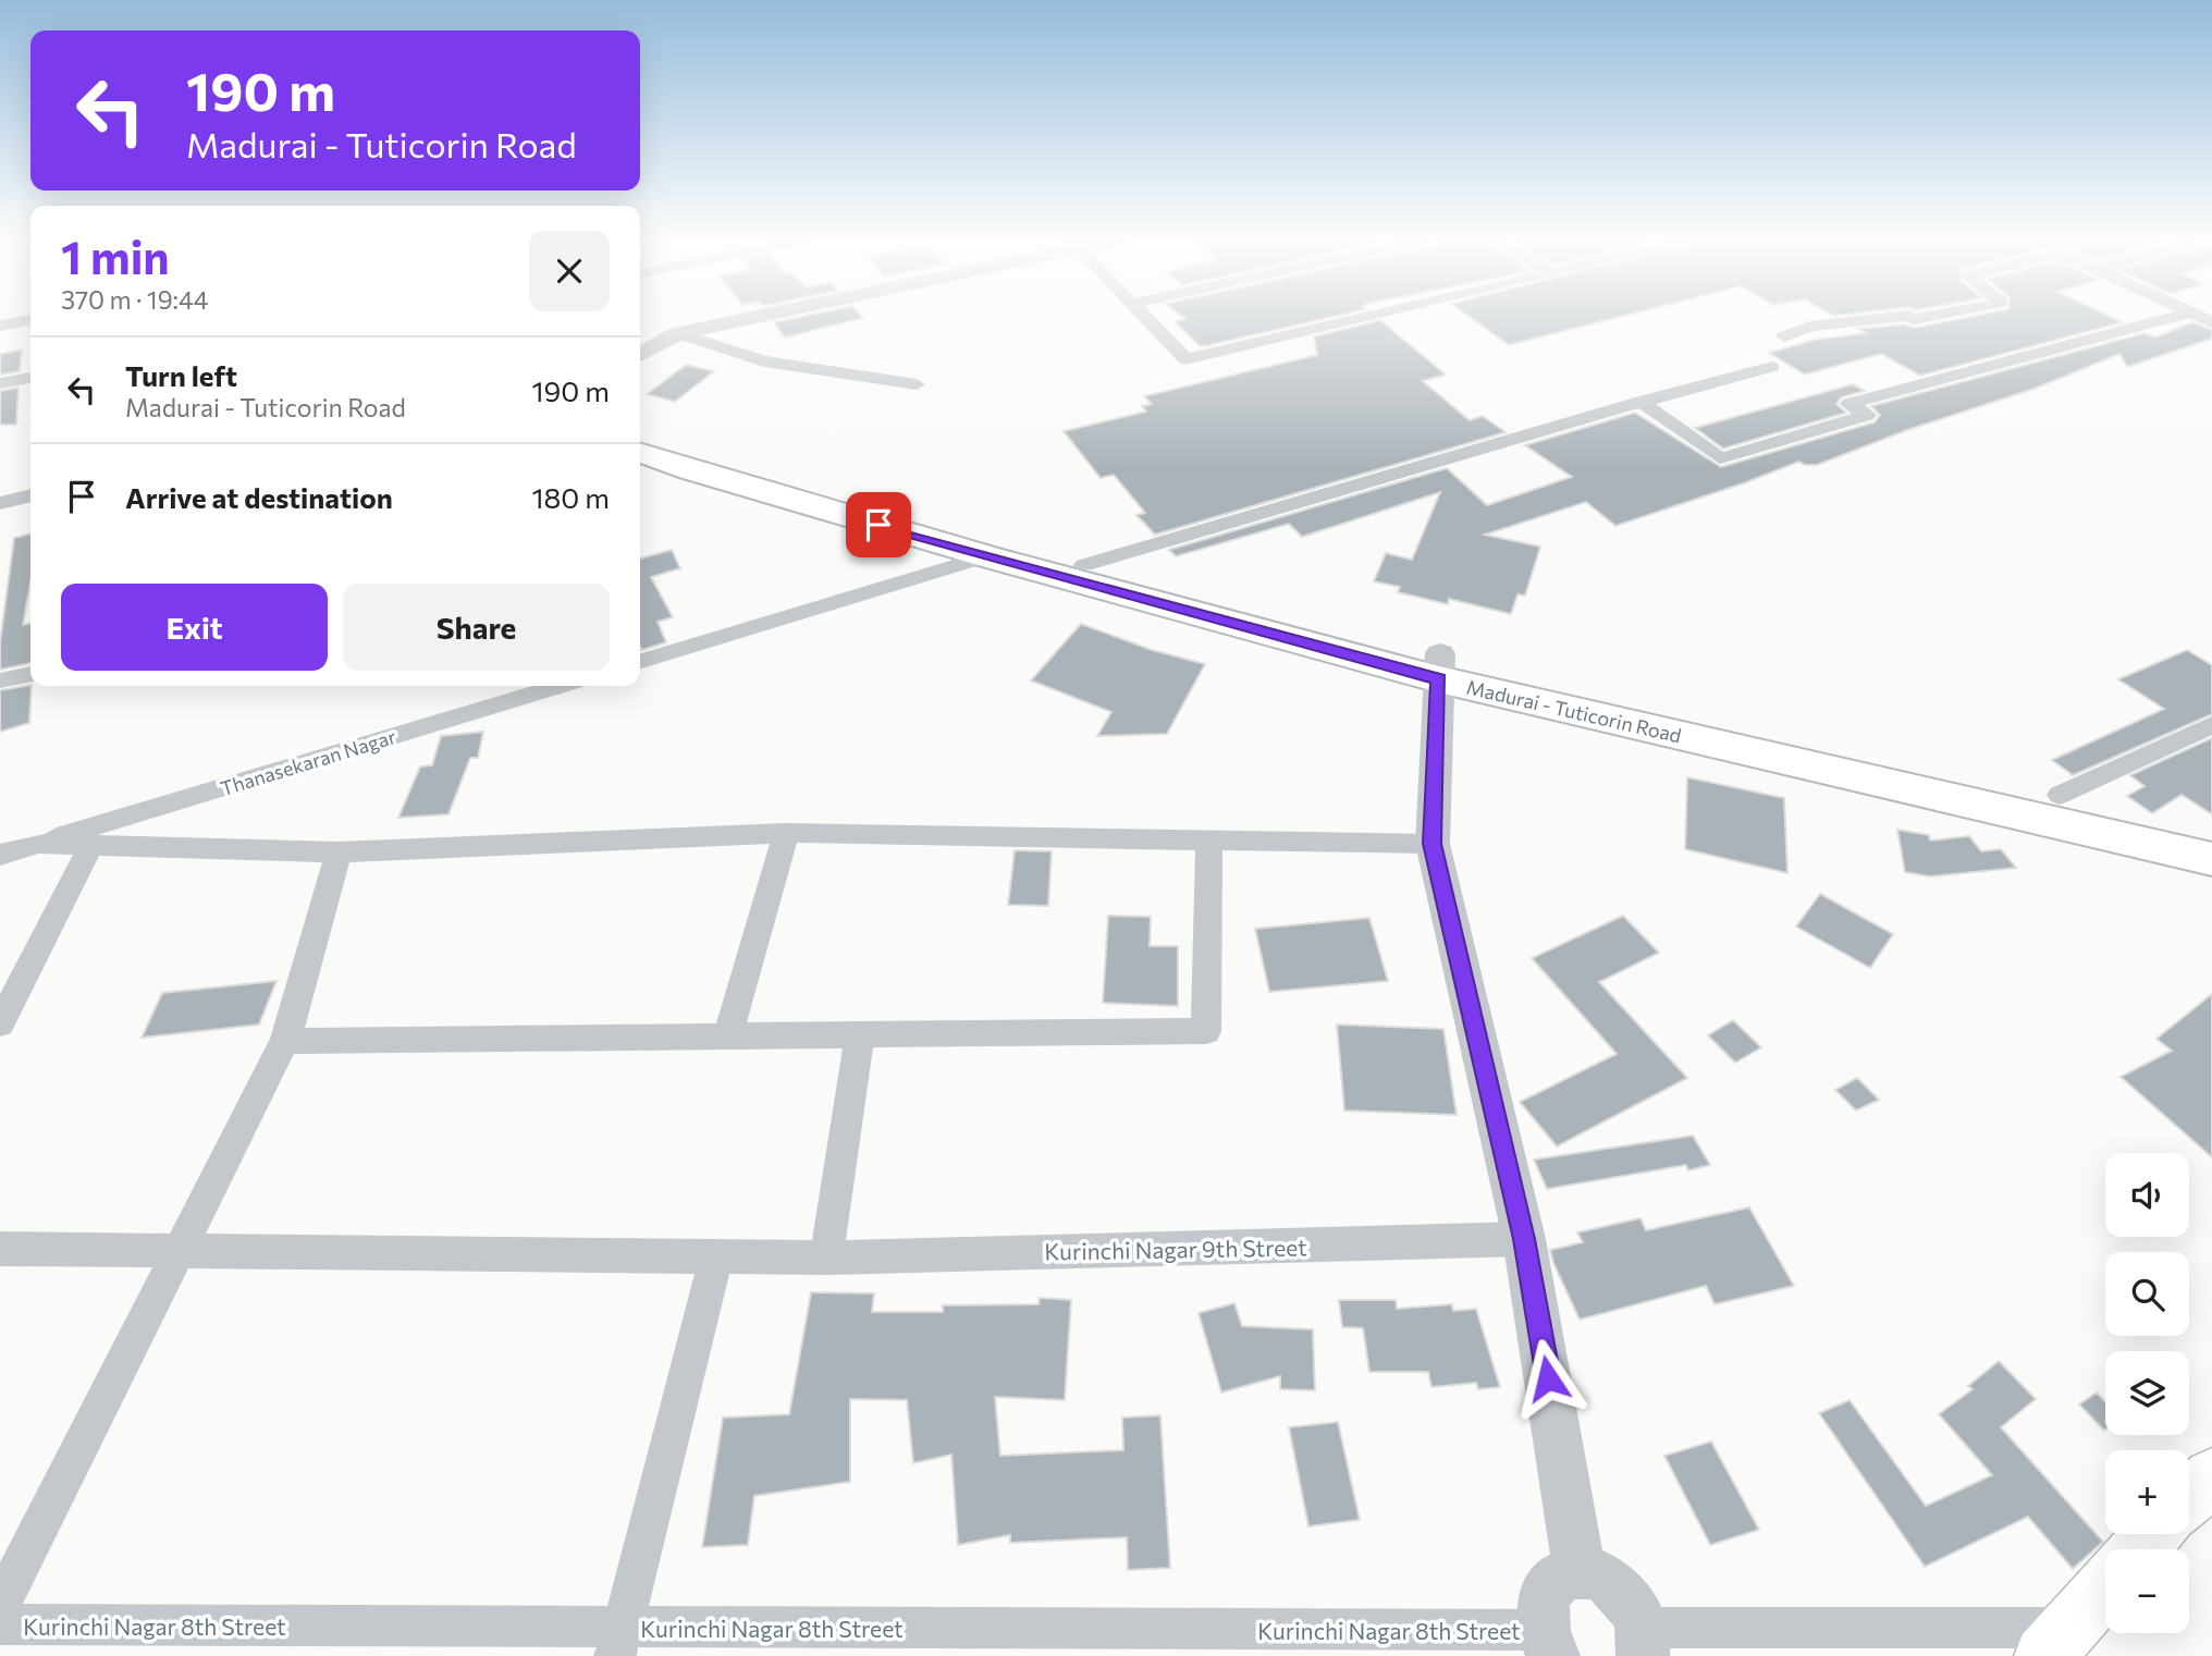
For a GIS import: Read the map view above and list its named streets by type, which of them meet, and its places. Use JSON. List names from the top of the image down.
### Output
{
  "streets": {
    "main road": ["Madurai - Tuticorin Road"],
    "street": ["Thanasekaran Nagar", "Kurinchi Nagar 9th Street", "Kurinchi Nagar 8th Street"]
  },
  "page": {
    "turn": ["190 m", "Madurai - Tuticorin Road"],
    "heading": ["1 min", "370 m · 19:44"],
    "list": [
      {
        "name": "Turn left",
        "note": "Madurai - Tuticorin Road",
        "value": "190 m"
      },
      {
        "name": "Arrive at destination",
        "value": "180 m"
      }
    ],
    "buttons": ["Exit", "Share"],
    "map_buttons": ["+", "−"]
  }
}
